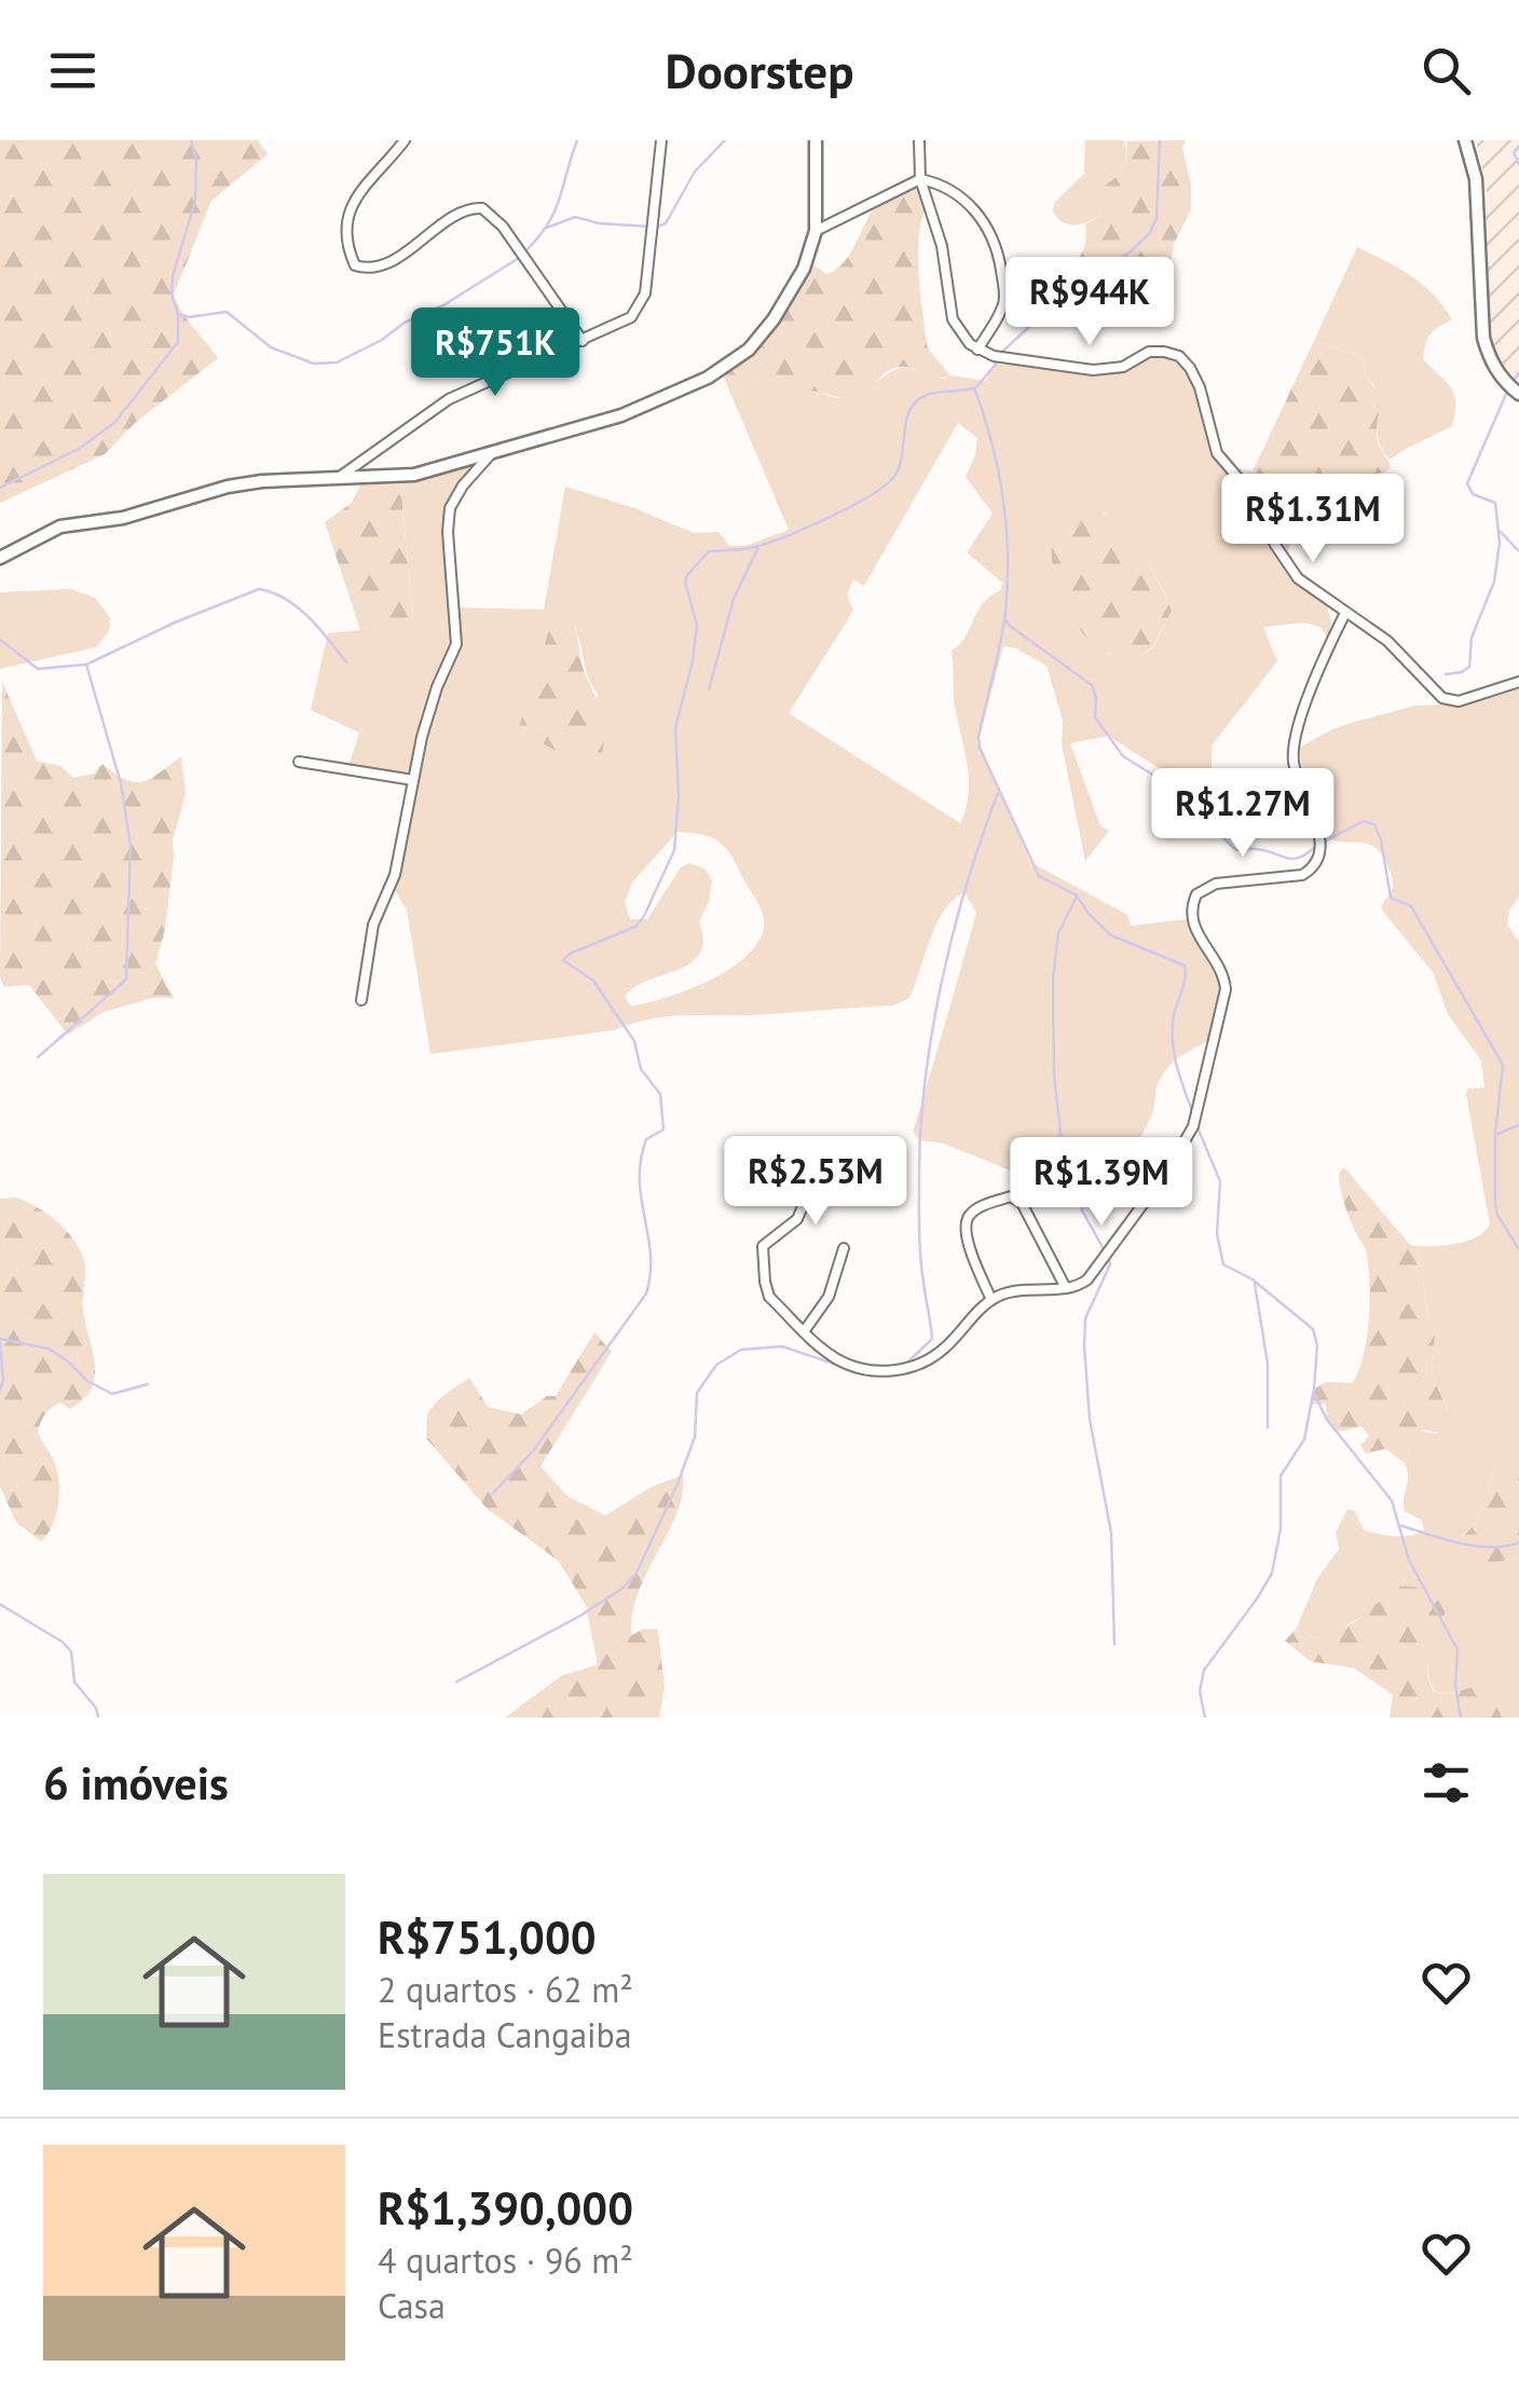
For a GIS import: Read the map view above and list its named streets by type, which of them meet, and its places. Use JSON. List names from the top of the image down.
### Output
{
  "page": {
    "header": "Doorstep",
    "price": [
      "R$944K",
      "R$751K",
      "R$1.31M",
      "R$1.27M",
      "R$2.53M",
      "R$1.39M"
    ],
    "heading": "6 imóveis",
    "list": [
      {
        "name": "R$751,000",
        "note": "2 quartos · 62 m² · Estrada Cangaiba"
      },
      {
        "name": "R$1,390,000",
        "note": "4 quartos · 96 m² · Casa"
      }
    ]
  }
}
